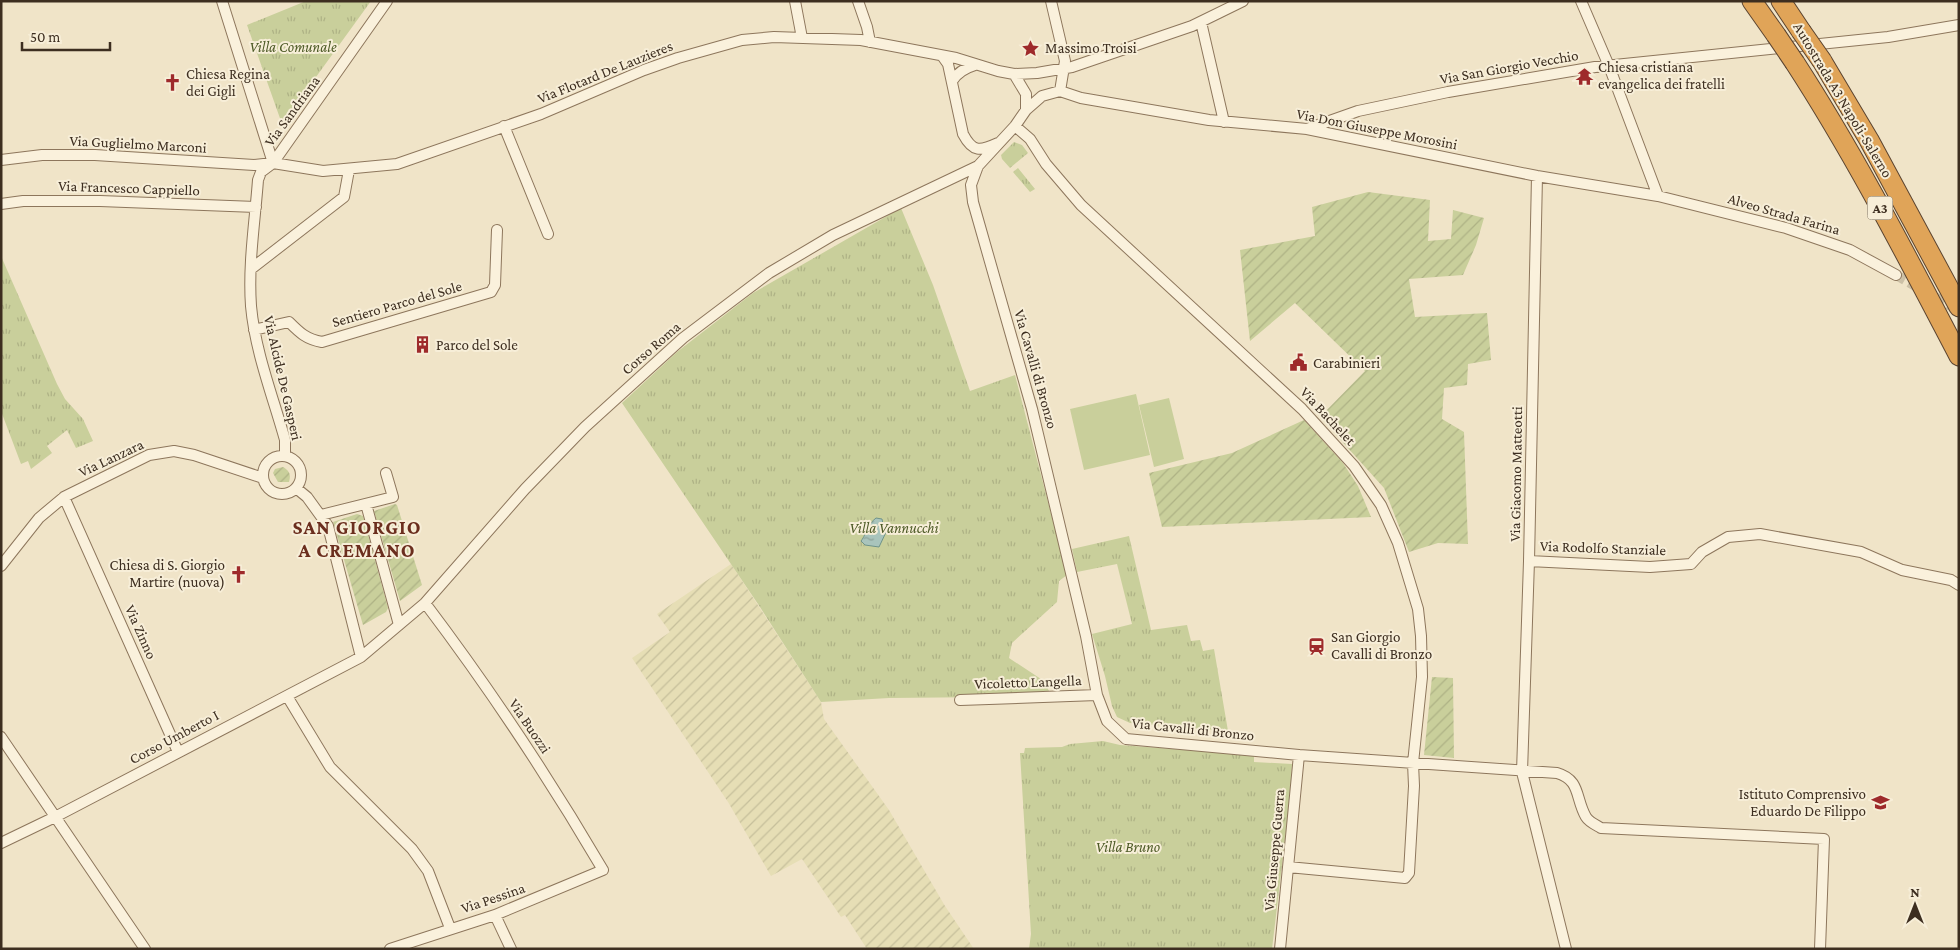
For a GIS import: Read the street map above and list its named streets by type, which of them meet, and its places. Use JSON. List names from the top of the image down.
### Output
{
  "streets": {
    "highway": ["Autostrada A3 Napoli-Salerno", "A3"],
    "street": [
      "Via San Giorgio Vecchio",
      "Via Flotard De Lauzieres",
      "Via Sandriana",
      "Via Don Giuseppe Morosini",
      "Via Guglielmo Marconi",
      "Via Francesco Cappiello",
      "Alveo Strada Farina",
      "Sentiero Parco del Sole",
      "Corso Roma",
      "Via Cavalli di Bronzo",
      "Via Alcide De Gasperi",
      "Via Bachelet",
      "Via Lanzara",
      "Via Giacomo Matteotti",
      "Via Rodolfo Stanziale",
      "Via Zinno",
      "Vicoletto Langella",
      "Via Buozzi",
      "Corso Umberto I",
      "Via Giuseppe Guerra",
      "Via Pessina"
    ]
  },
  "crossings": [
    ["Via San Giorgio Vecchio", "Via Don Giuseppe Morosini"],
    ["Via Flotard De Lauzieres", "Via Sandriana"],
    ["Via Flotard De Lauzieres", "Via Guglielmo Marconi"],
    ["Via Flotard De Lauzieres", "Via Alcide De Gasperi"],
    ["Via Flotard De Lauzieres", "Via Bachelet"],
    ["Via Sandriana", "Via Guglielmo Marconi"],
    ["Via Sandriana", "Via Alcide De Gasperi"],
    ["Via Don Giuseppe Morosini", "Alveo Strada Farina"],
    ["Via Don Giuseppe Morosini", "Via Giacomo Matteotti"],
    ["Via Guglielmo Marconi", "Via Alcide De Gasperi"],
    ["Via Francesco Cappiello", "Via Alcide De Gasperi"],
    ["Sentiero Parco del Sole", "Via Alcide De Gasperi"],
    ["Corso Roma", "Via Cavalli di Bronzo"],
    ["Corso Roma", "Via Buozzi"],
    ["Corso Roma", "Corso Umberto I"],
    ["Via Cavalli di Bronzo", "Via Bachelet"],
    ["Via Cavalli di Bronzo", "Via Giacomo Matteotti"],
    ["Via Cavalli di Bronzo", "Vicoletto Langella"],
    ["Via Cavalli di Bronzo", "Via Giuseppe Guerra"],
    ["Via Alcide De Gasperi", "Via Lanzara"],
    ["Via Bachelet", "Via Giuseppe Guerra"],
    ["Via Lanzara", "Via Zinno"],
    ["Via Giacomo Matteotti", "Via Rodolfo Stanziale"],
    ["Via Zinno", "Corso Umberto I"],
    ["Via Buozzi", "Via Pessina"]
  ],
  "districts": ["SAN GIORGIO A CREMANO"],
  "parks": ["Villa Comunale", "Villa Vannucchi", "Villa Bruno"],
  "places": {
    "place": ["Massimo Troisi"],
    "temple": ["Chiesa cristiana evangelica dei fratelli"],
    "church": ["Chiesa Regina dei Gigli", "Chiesa di S. Giorgio Martire (nuova)"],
    "building": ["Parco del Sole"],
    "public building": ["Carabinieri"],
    "station": ["San Giorgio Cavalli di Bronzo"],
    "school or university": ["Istituto Comprensivo Eduardo De Filippo"]
  },
  "scale_bar": "50 m",
  "north": "top"
}
